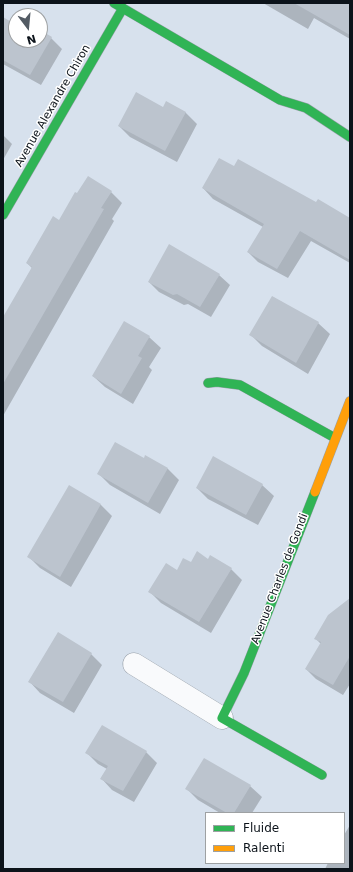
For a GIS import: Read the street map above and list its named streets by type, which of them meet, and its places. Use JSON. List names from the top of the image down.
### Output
{
  "streets": {
    "street": ["Avenue Alexandre Chiron", "Avenue Charles de Gondi"]
  },
  "legend": ["Fluide", "Ralenti"],
  "north": "bottom"
}
